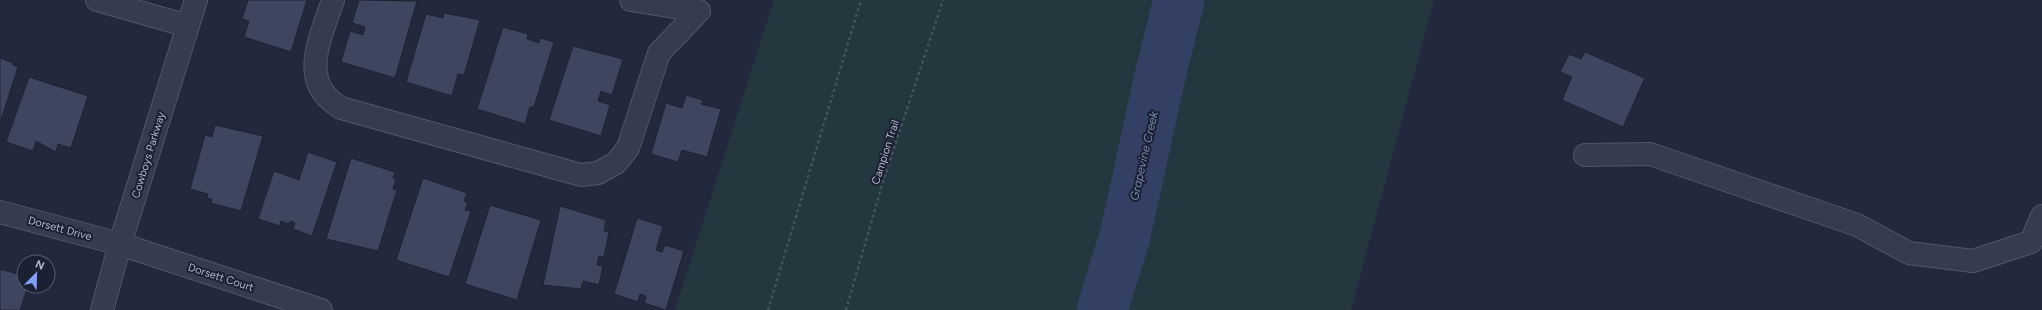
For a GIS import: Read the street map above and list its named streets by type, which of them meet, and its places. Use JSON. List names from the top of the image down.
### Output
{
  "streets": {
    "street": ["Cowboys Parkway", "Dorsett Drive", "Dorsett Court"],
    "path": ["Campion Trail"]
  },
  "crossings": [
    ["Cowboys Parkway", "Dorsett Drive"],
    ["Cowboys Parkway", "Dorsett Court"],
    ["Dorsett Drive", "Dorsett Court"]
  ],
  "water": ["Grapevine Creek"],
  "north": "top right"
}
